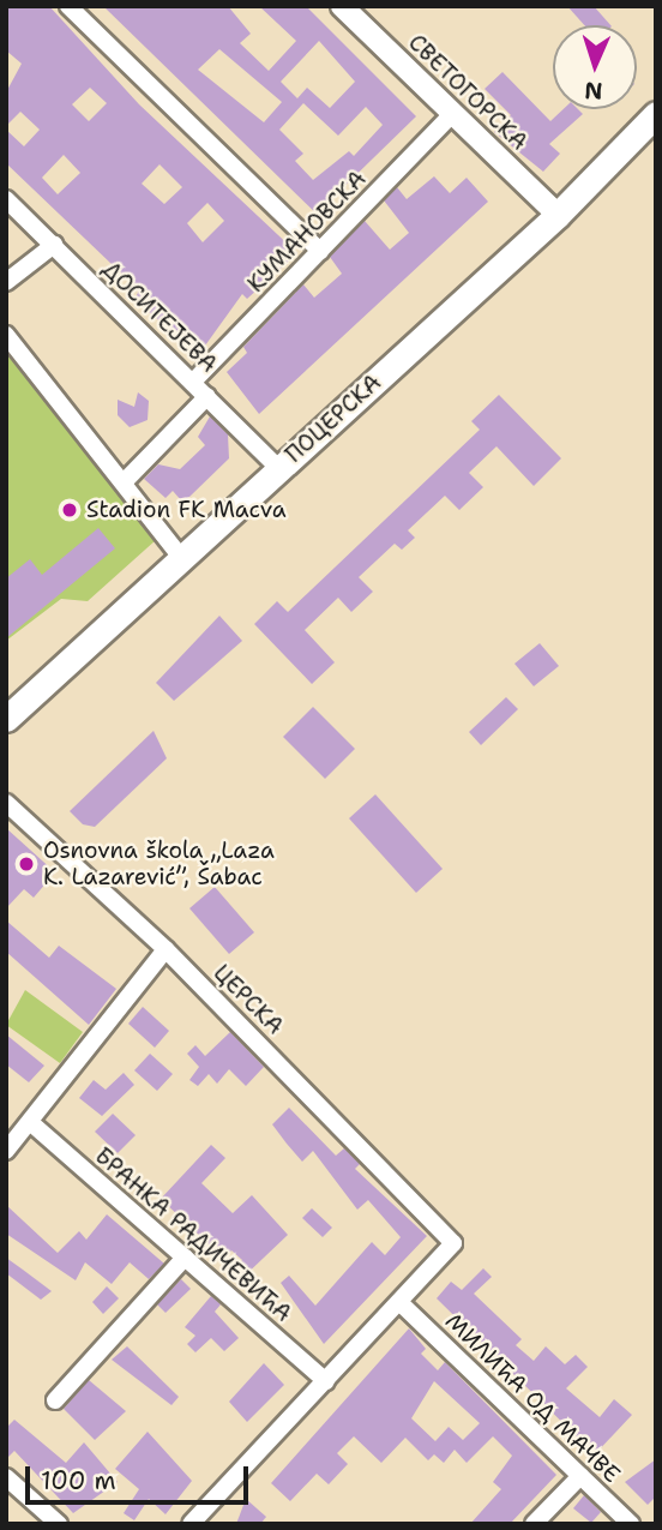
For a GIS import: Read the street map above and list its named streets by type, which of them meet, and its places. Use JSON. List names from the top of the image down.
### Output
{
  "streets": {
    "main road": ["ПОЦЕРСКА"],
    "street": [
      "СВЕТОГОРСКА",
      "КУМАНОВСКА",
      "ДОСИТЕЈЕВА",
      "ЦЕРСКА",
      "БРАНКА РАДИЧЕВИЋА",
      "МИЛИЋА ОД МАЧВЕ"
    ]
  },
  "crossings": [
    ["СВЕТОГОРСКА", "КУМАНОВСКА"],
    ["СВЕТОГОРСКА", "ПОЦЕРСКА"],
    ["КУМАНОВСКА", "ДОСИТЕЈЕВА"],
    ["ДОСИТЕЈЕВА", "ПОЦЕРСКА"],
    ["ЦЕРСКА", "МИЛИЋА ОД МАЧВЕ"]
  ],
  "places": ["Stadion FK Macva", "Osnovna škola „Laza K. Lazarević”, Šabac"],
  "scale_bar": "100 m",
  "north": "bottom"
}
